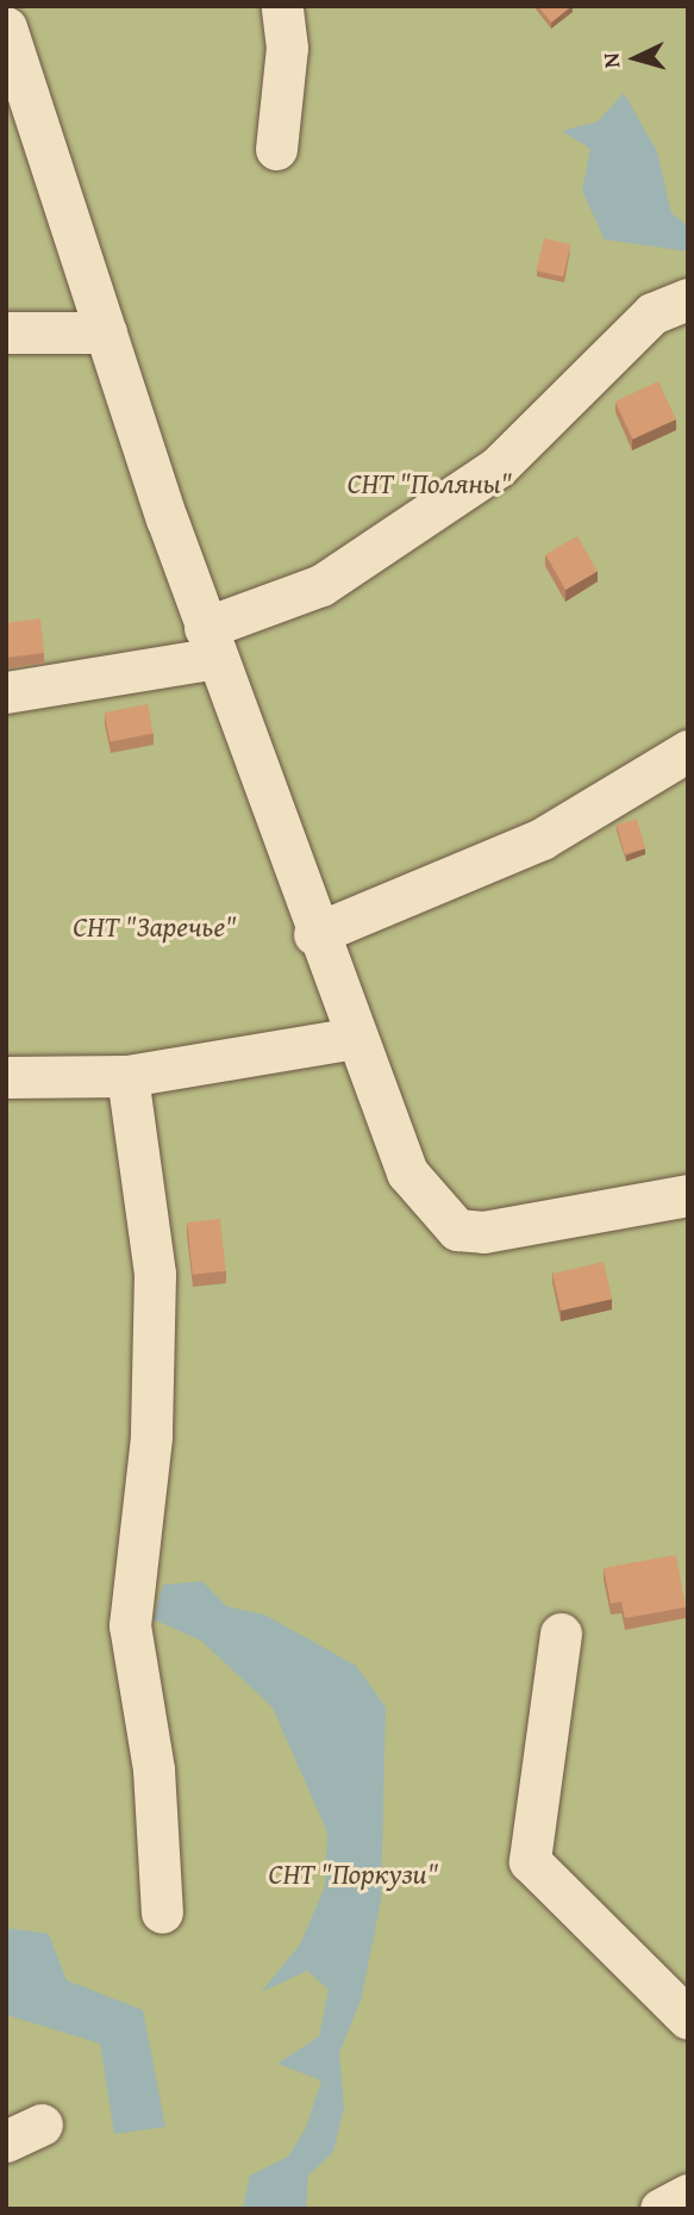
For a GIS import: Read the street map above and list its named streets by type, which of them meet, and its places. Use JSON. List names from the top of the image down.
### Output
{
  "parks": ["СНТ \"Поляны\"", "СНТ \"Заречье\"", "СНТ \"Поркузи\""],
  "north": "left"
}
